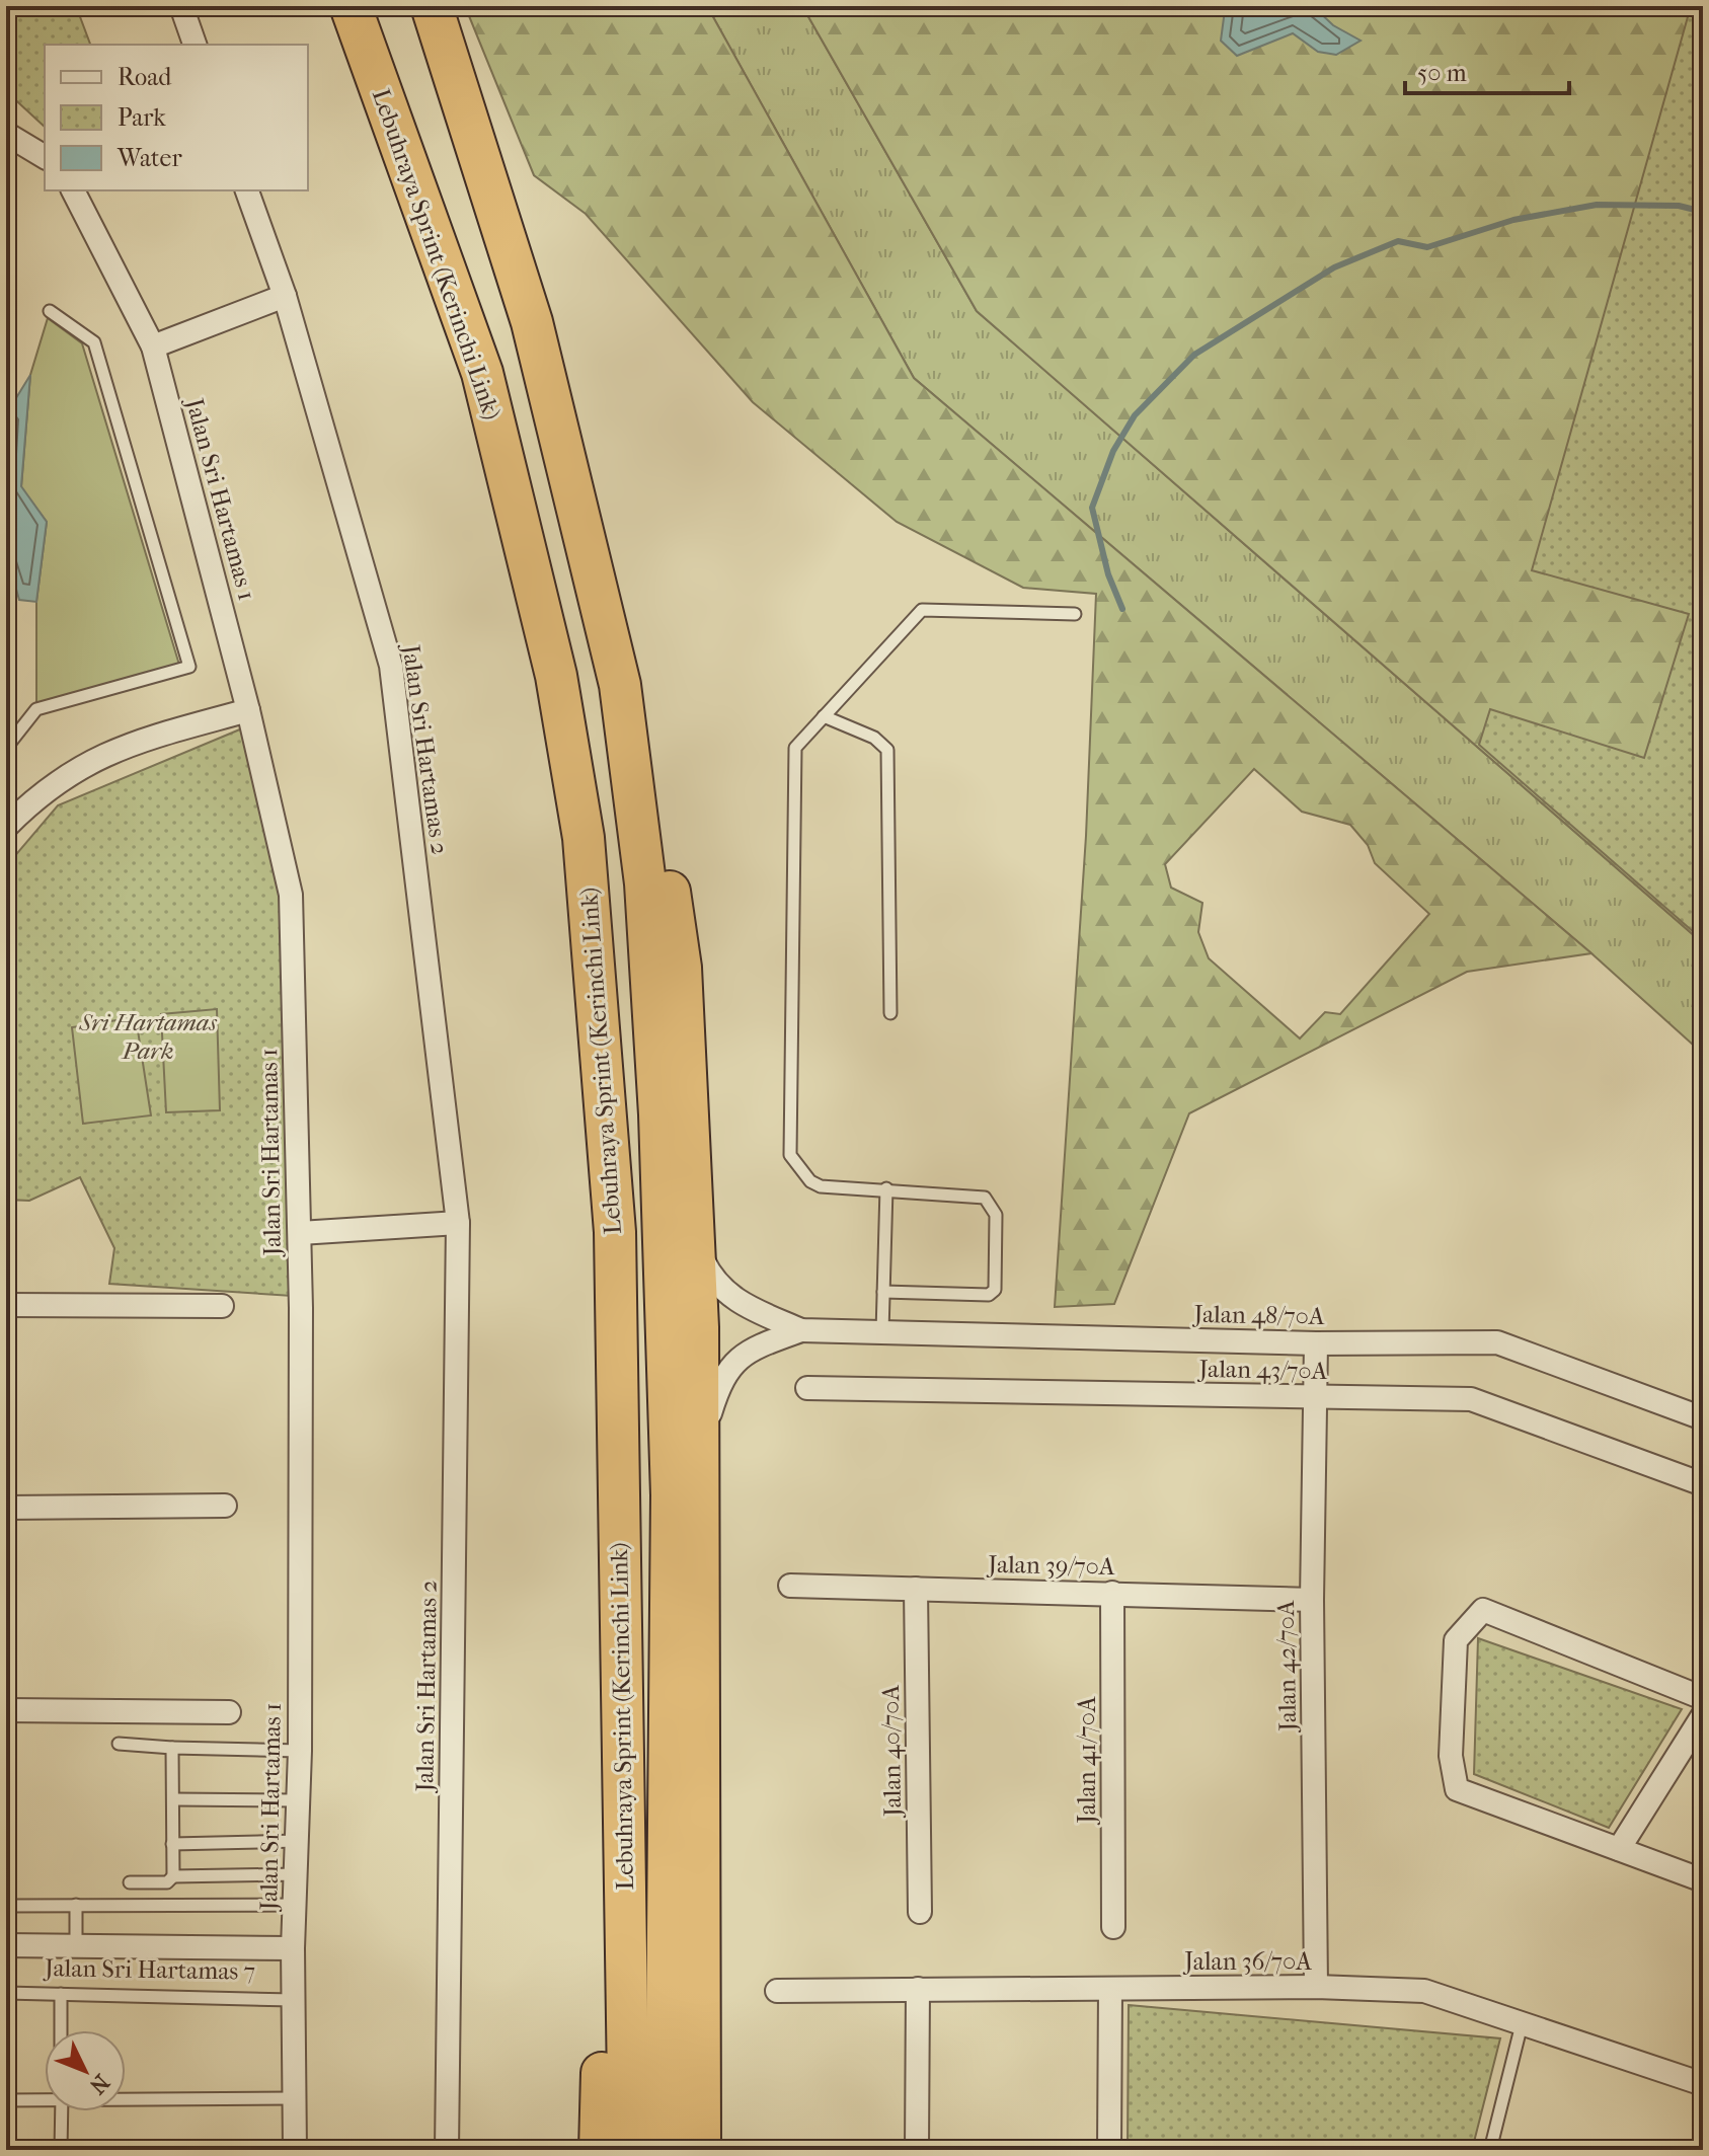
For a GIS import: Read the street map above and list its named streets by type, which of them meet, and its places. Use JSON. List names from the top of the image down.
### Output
{
  "streets": {
    "highway": ["Lebuhraya Sprint (Kerinchi Link)"],
    "street": [
      "Jalan Sri Hartamas 1",
      "Jalan Sri Hartamas 2",
      "Jalan 48/70A",
      "Jalan 43/70A",
      "Jalan 39/70A",
      "Jalan 42/70A",
      "Jalan 40/70A",
      "Jalan 41/70A",
      "Jalan 36/70A",
      "Jalan Sri Hartamas 7"
    ]
  },
  "crossings": [
    ["Jalan Sri Hartamas 1", "Jalan Sri Hartamas 7"],
    ["Jalan 48/70A", "Jalan 42/70A"],
    ["Jalan 43/70A", "Jalan 42/70A"],
    ["Jalan 39/70A", "Jalan 42/70A"],
    ["Jalan 39/70A", "Jalan 40/70A"],
    ["Jalan 39/70A", "Jalan 41/70A"],
    ["Jalan 42/70A", "Jalan 36/70A"]
  ],
  "parks": ["Sri Hartamas Park"],
  "legend": ["Road", "Park", "Water"],
  "scale_bar": "50 m",
  "north": "bottom right"
}
